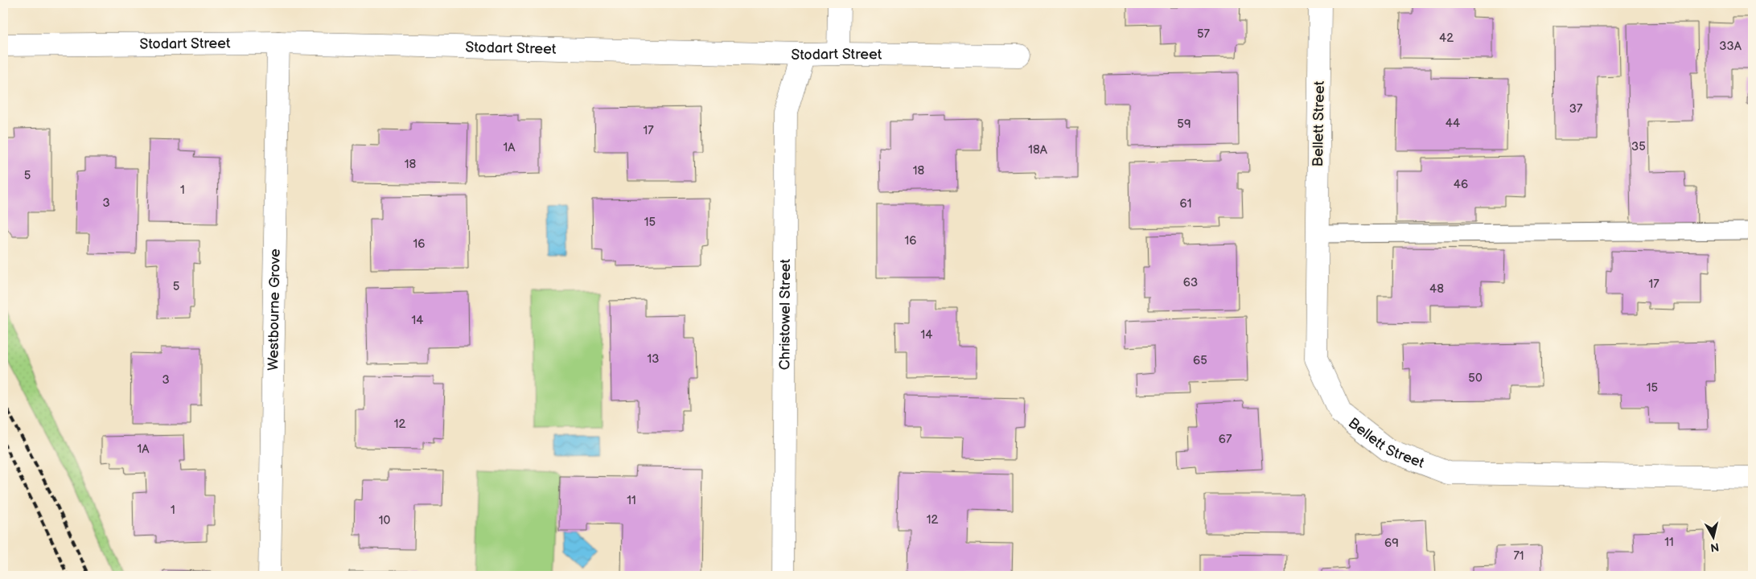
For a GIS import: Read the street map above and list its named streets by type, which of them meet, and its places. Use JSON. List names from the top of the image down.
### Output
{
  "streets": {
    "street": [
      "Stodart Street",
      "Bellett Street",
      "Westbourne Grove",
      "Christowel Street"
    ]
  },
  "crossings": [
    ["Stodart Street", "Westbourne Grove"],
    ["Stodart Street", "Christowel Street"]
  ],
  "house_numbers": [
    "57",
    "42",
    "33A",
    "37",
    "44",
    "59",
    "17",
    "35",
    "1A",
    "18A",
    "18",
    "18",
    "5",
    "46",
    "1",
    "3",
    "61",
    "15",
    "16",
    "16",
    "63",
    "17",
    "5",
    "48",
    "14",
    "14",
    "13",
    "65",
    "50",
    "3",
    "15",
    "12",
    "67",
    "1A",
    "11",
    "1",
    "12",
    "10",
    "11",
    "69",
    "71"
  ],
  "north": "bottom"
}
